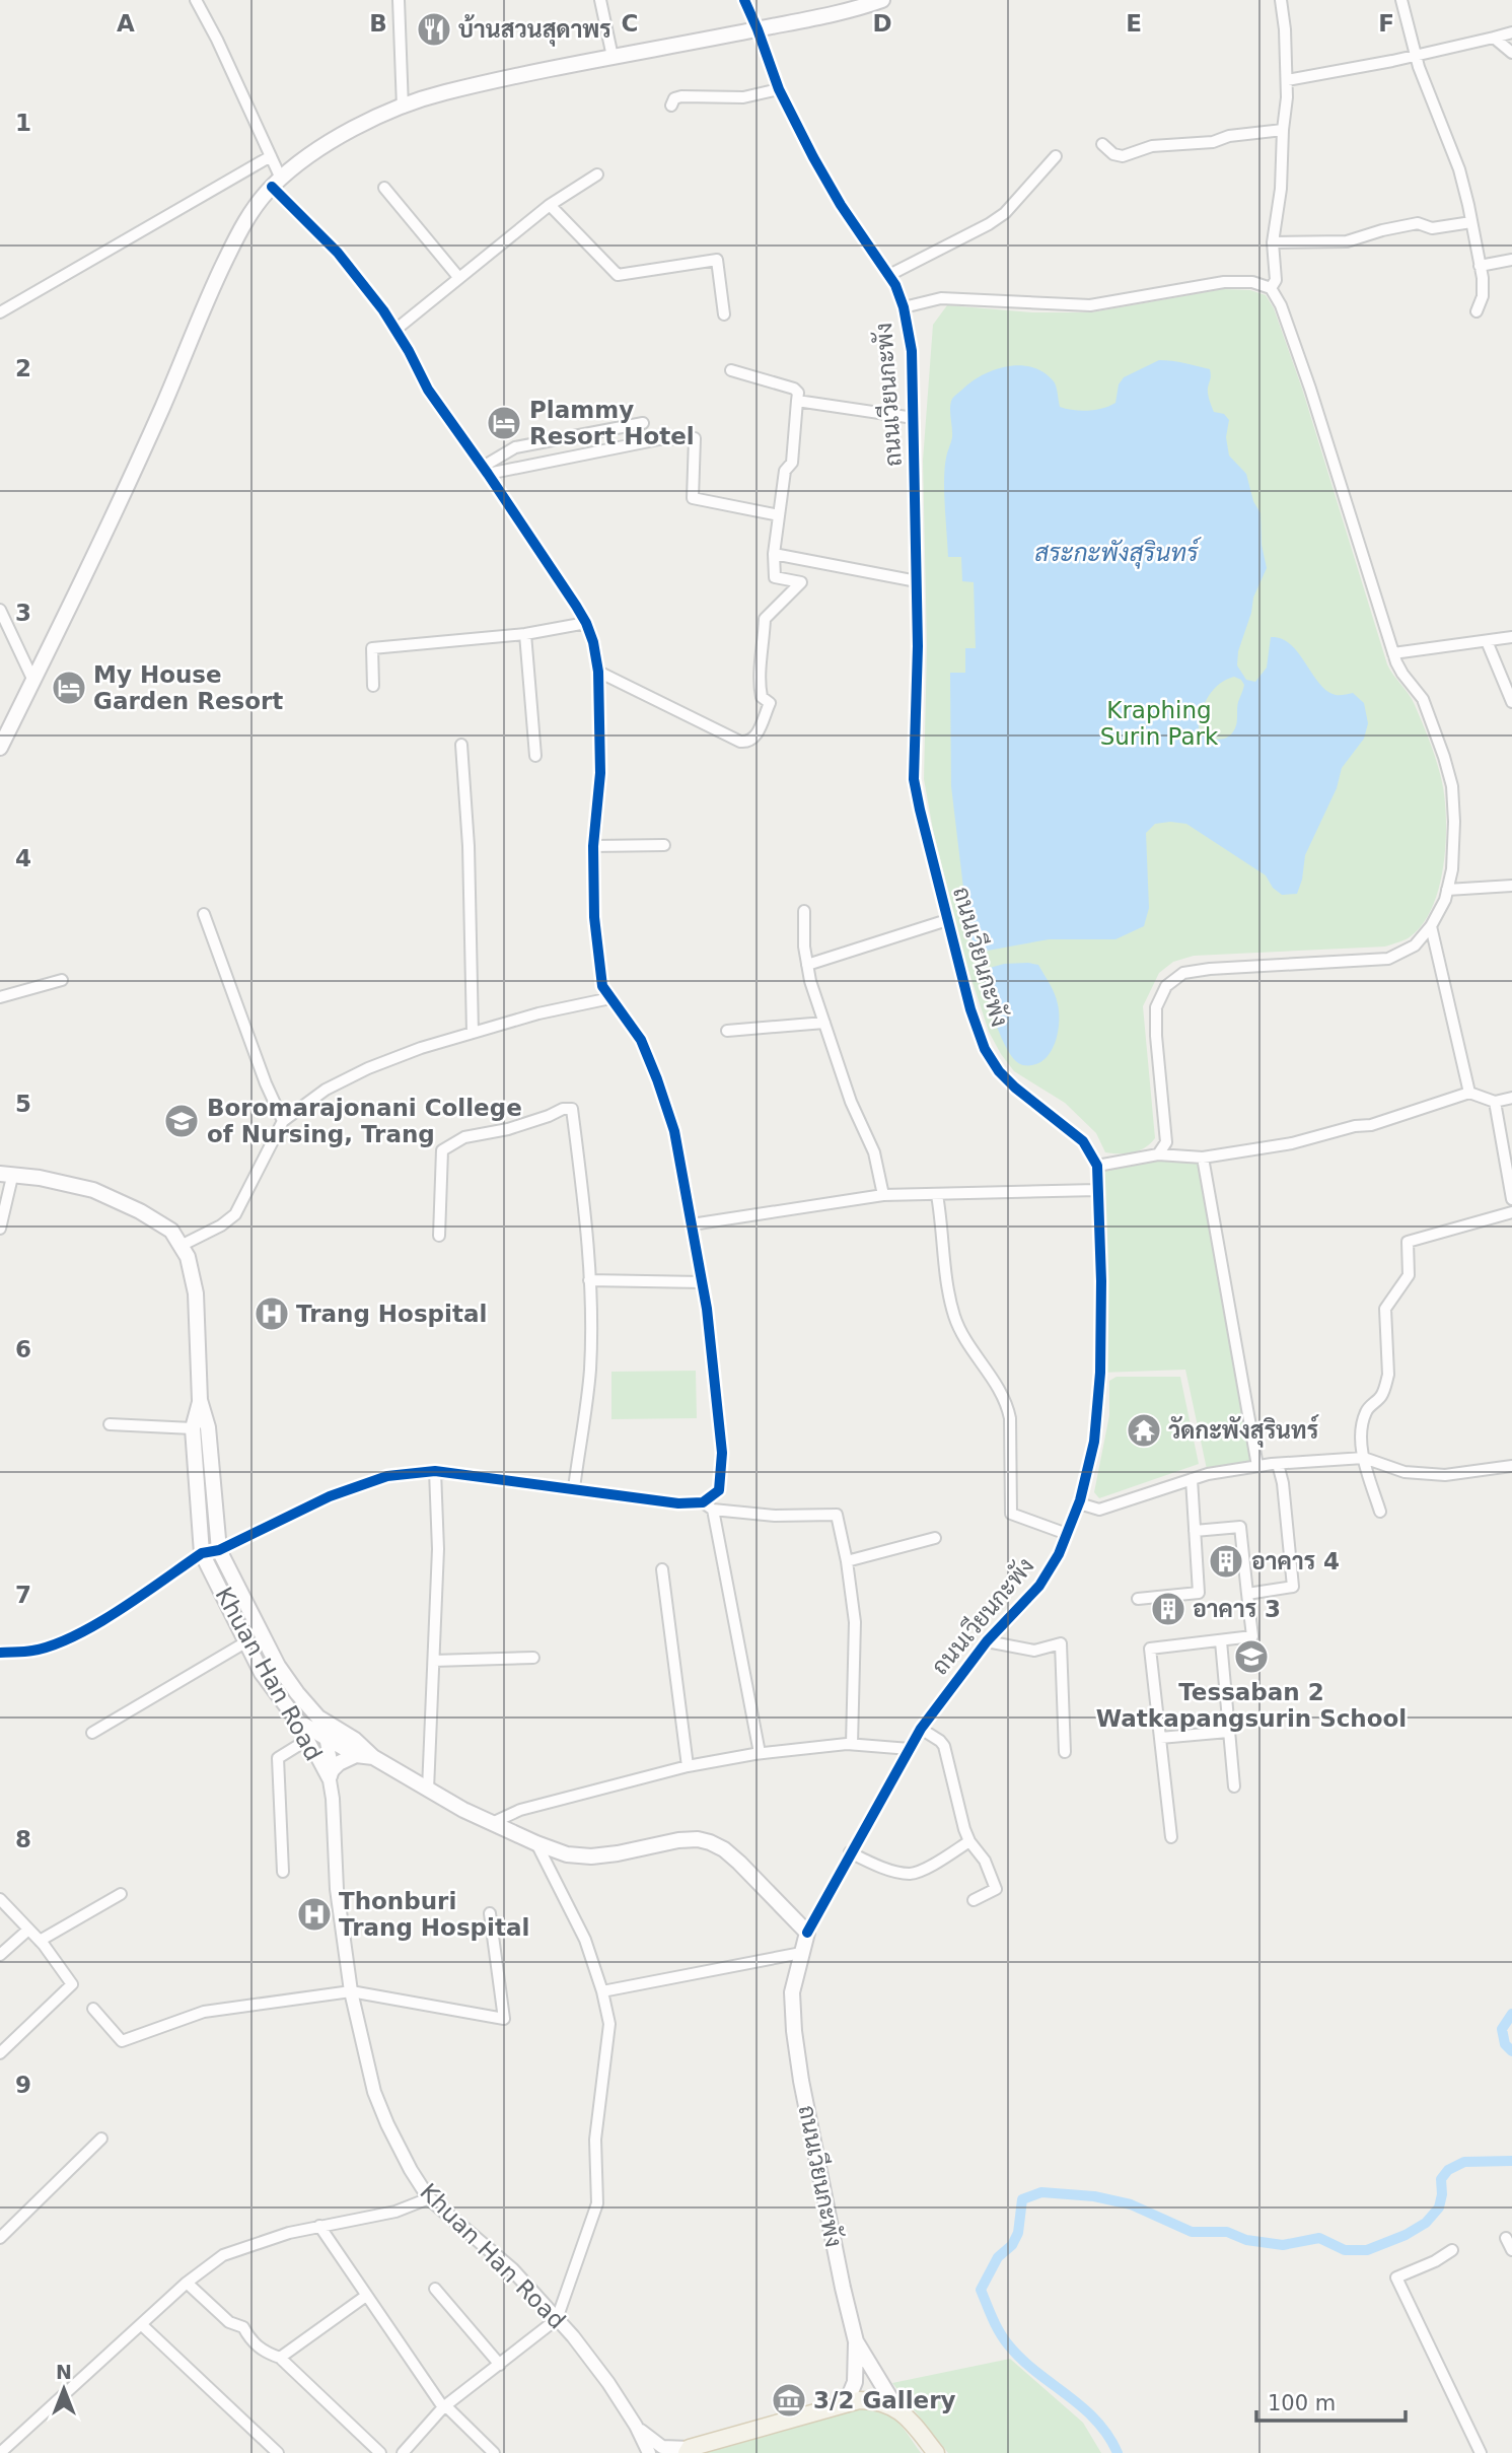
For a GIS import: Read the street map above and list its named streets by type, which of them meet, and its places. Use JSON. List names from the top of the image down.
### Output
{
  "streets": {
    "main road": ["ถนนเวียนกะพัง", "Khuan Han Road"]
  },
  "water": ["สระกะพังสุรินทร์"],
  "parks": ["Kraphing Surin Park"],
  "places": {
    "restaurant": ["บ้านสวนสุดาพร"],
    "hotel": ["Plammy Resort Hotel", "My House Garden Resort"],
    "school or university": ["Boromarajonani College of Nursing, Trang", "Tessaban 2 Watkapangsurin School"],
    "hospital": ["Trang Hospital", "Thonburi Trang Hospital"],
    "temple": ["วัดกะพังสุรินทร์"],
    "building": ["อาคาร 4", "อาคาร 3"],
    "museum": ["3/2 Gallery"]
  },
  "scale_bar": "100 m",
  "north": "top",
  "grid": {
    "columns": [
      "A",
      "B",
      "C",
      "D",
      "E",
      "F"
    ],
    "rows": [
      "1",
      "2",
      "3",
      "4",
      "5",
      "6",
      "7",
      "8",
      "9"
    ]
  }
}
